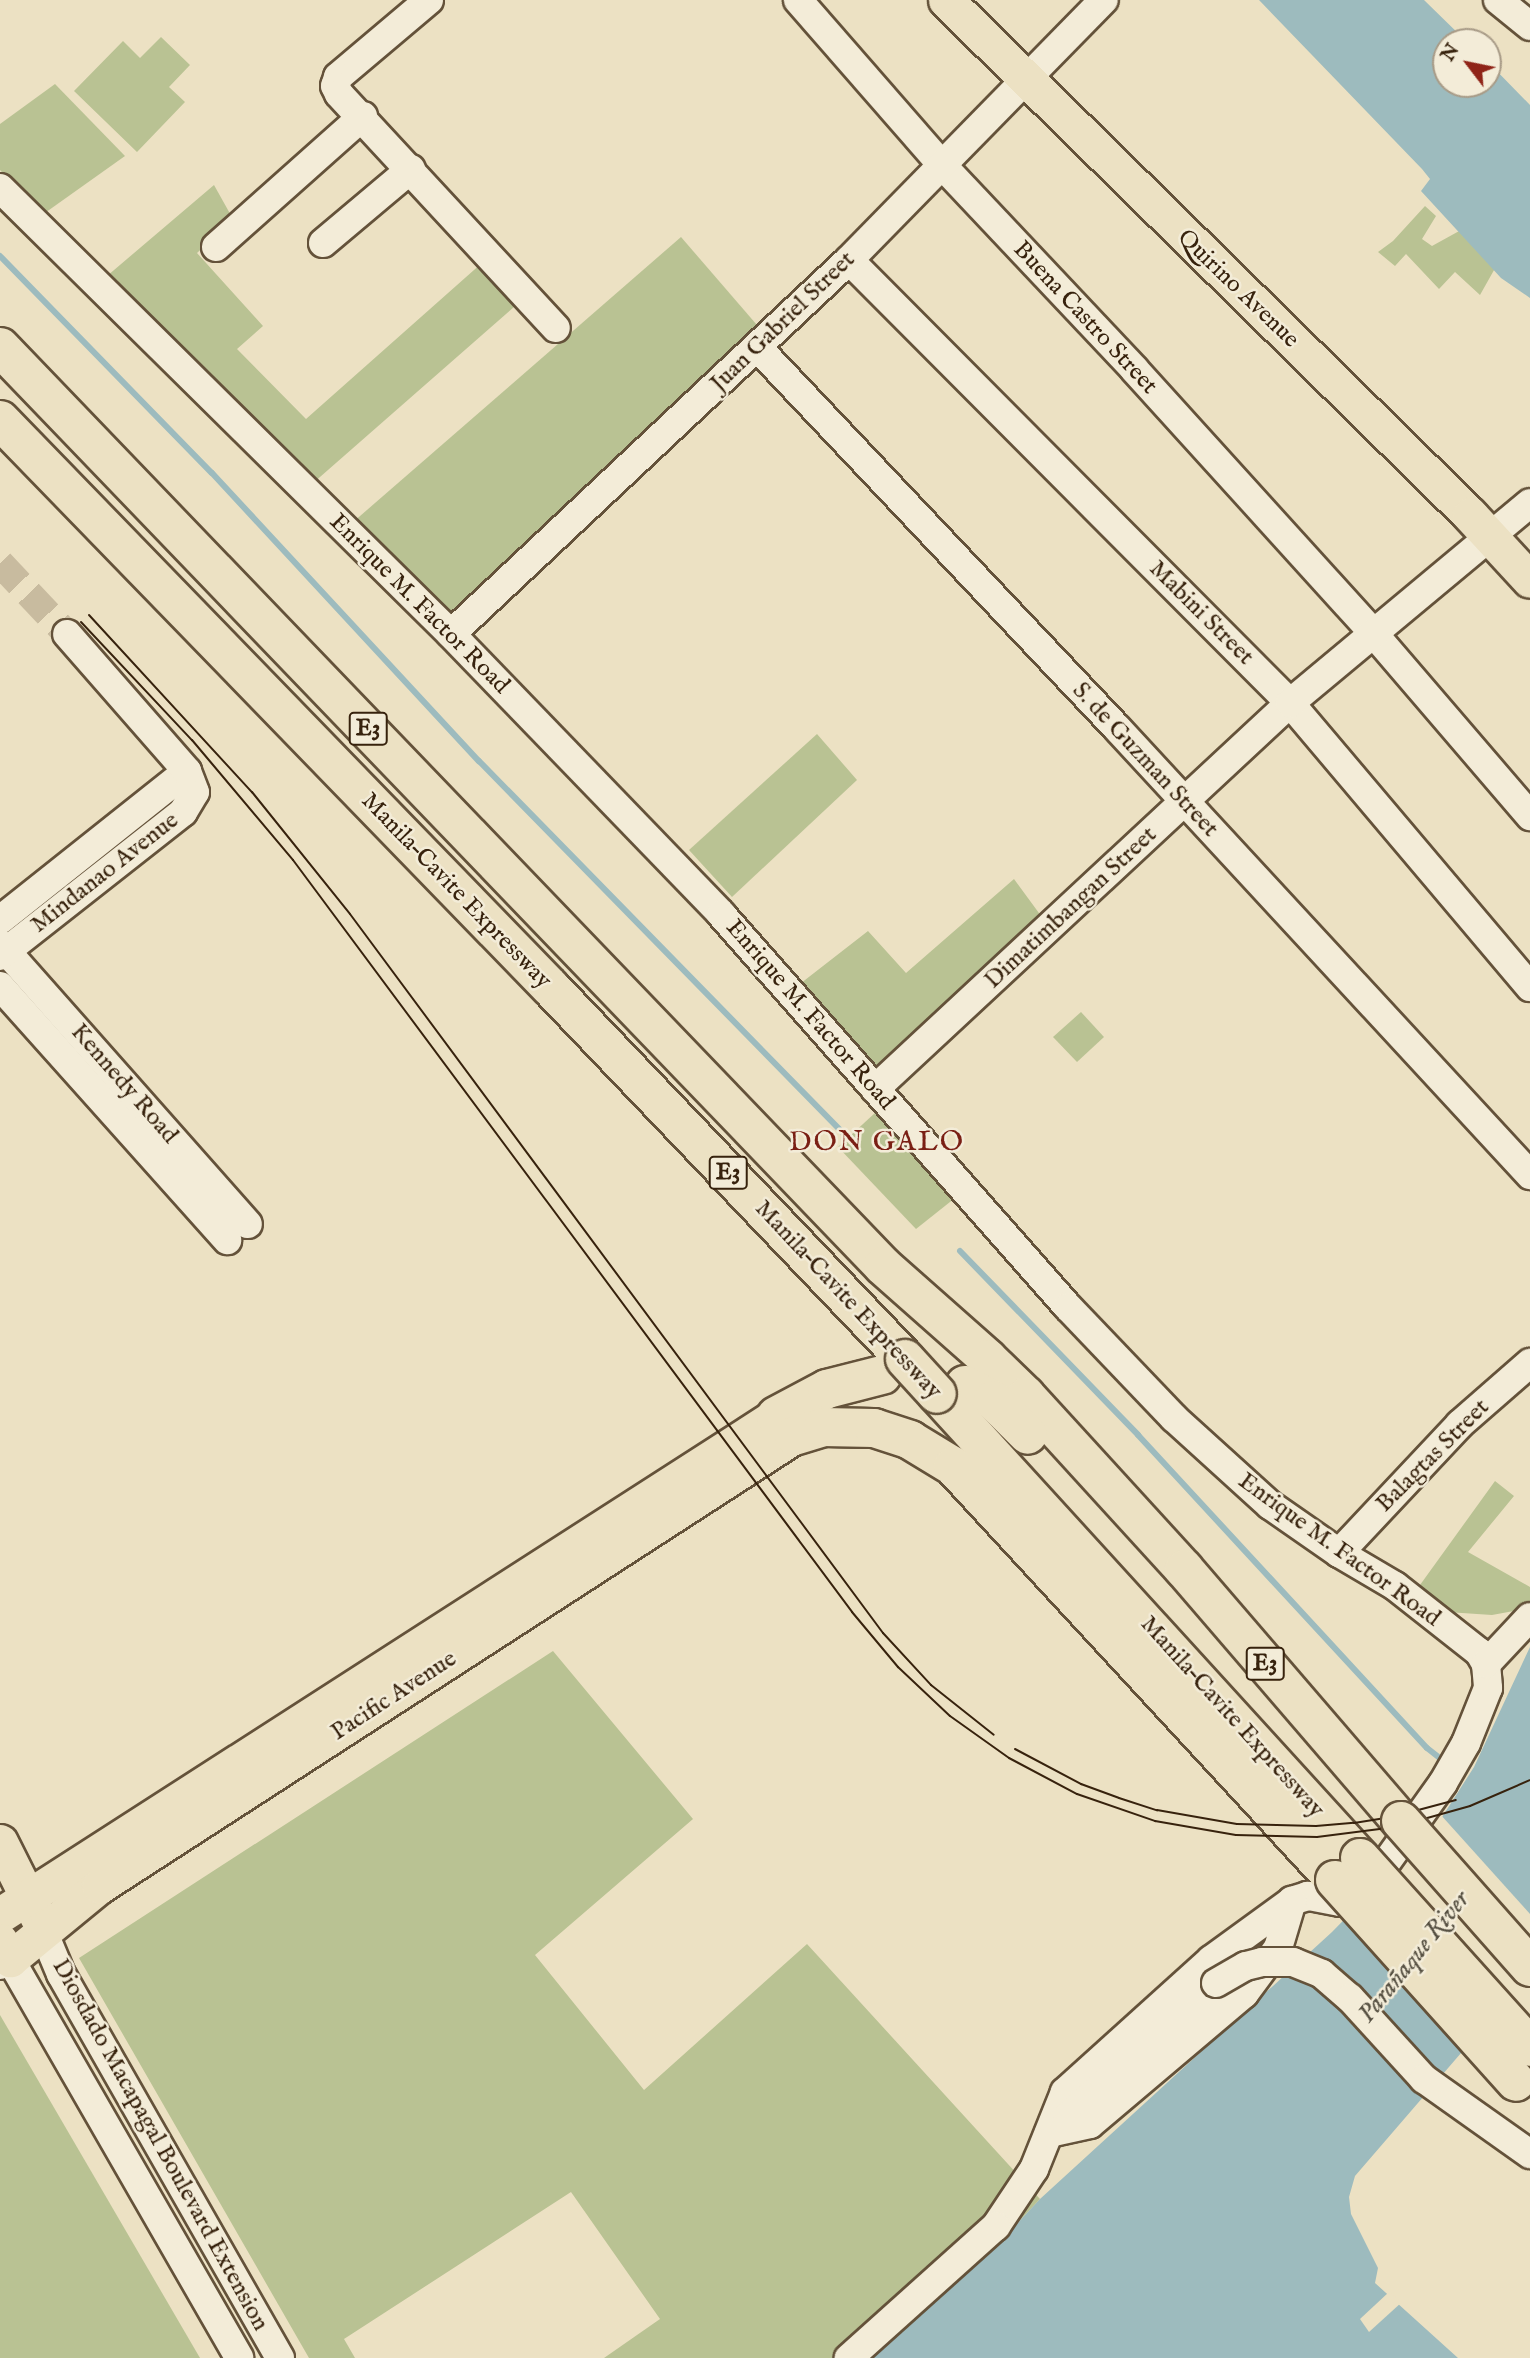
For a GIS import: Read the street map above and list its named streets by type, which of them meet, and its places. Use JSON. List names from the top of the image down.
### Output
{
  "streets": {
    "highway": ["E3", "Manila–Cavite Expressway"],
    "main road": ["Quirino Avenue", "Pacific Avenue"],
    "street": [
      "Buena Castro Street",
      "Juan Gabriel Street",
      "Enrique M. Factor Road",
      "Mabini Street",
      "S. de Guzman Street",
      "Mindanao Avenue",
      "Dimatimbangan Street",
      "Kennedy Road",
      "Balagtas Street",
      "Diosdado Macapagal Boulevard Extension"
    ]
  },
  "crossings": [
    ["Quirino Avenue", "Juan Gabriel Street"],
    ["Quirino Avenue", "Dimatimbangan Street"],
    ["Buena Castro Street", "Juan Gabriel Street"],
    ["Buena Castro Street", "Dimatimbangan Street"],
    ["Juan Gabriel Street", "Enrique M. Factor Road"],
    ["Juan Gabriel Street", "Mabini Street"],
    ["Juan Gabriel Street", "S. de Guzman Street"],
    ["Enrique M. Factor Road", "Dimatimbangan Street"],
    ["Enrique M. Factor Road", "Balagtas Street"],
    ["Mabini Street", "Dimatimbangan Street"],
    ["S. de Guzman Street", "Dimatimbangan Street"],
    ["Mindanao Avenue", "Kennedy Road"],
    ["Pacific Avenue", "Diosdado Macapagal Boulevard Extension"]
  ],
  "districts": ["DON GALO"],
  "water": ["Parañaque River"],
  "north": "top left"
}
